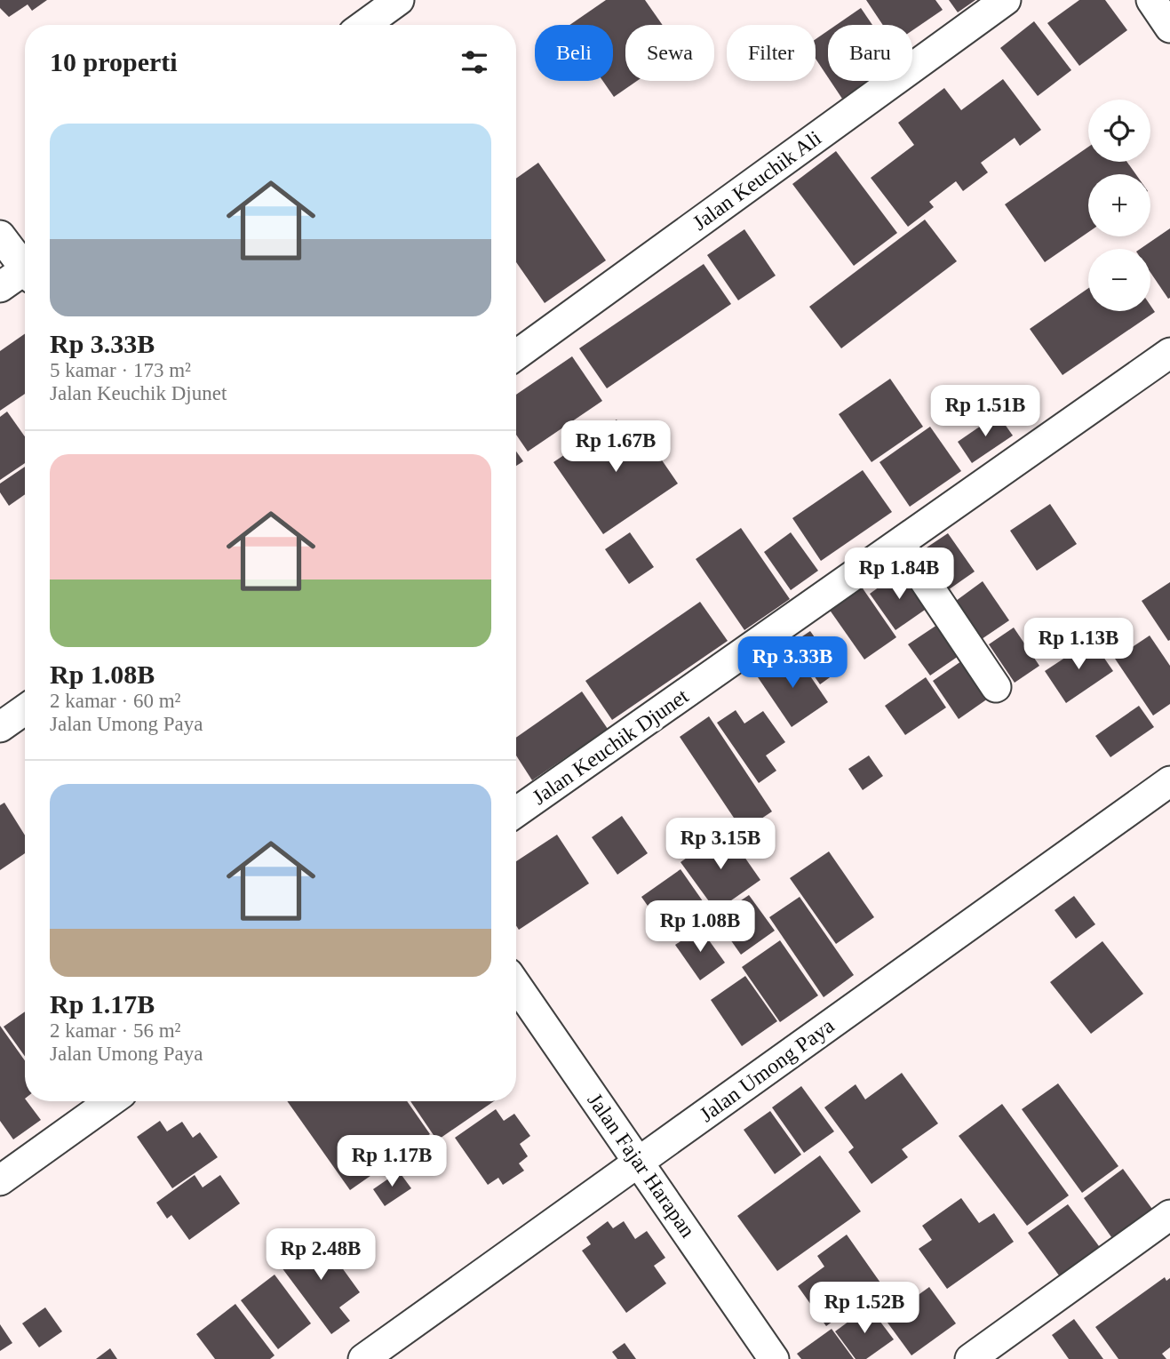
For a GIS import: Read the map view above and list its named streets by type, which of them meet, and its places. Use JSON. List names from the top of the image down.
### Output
{
  "streets": {
    "street": [
      "Jalan Keuchik Ali",
      "Jalan Keuchik Djunet",
      "Jalan Umong Paya",
      "Jalan Fajar Harapan"
    ]
  },
  "crossings": [
    ["Jalan Umong Paya", "Jalan Fajar Harapan"]
  ],
  "page": {
    "chip": [
      "Beli",
      "Sewa",
      "Filter",
      "Baru"
    ],
    "heading": "10 properti",
    "map_buttons": ["+", "−"],
    "list": [
      {
        "name": "Rp 3.33B",
        "note": "5 kamar · 173 m² · Jalan Keuchik Djunet"
      },
      {
        "name": "Rp 1.08B",
        "note": "2 kamar · 60 m² · Jalan Umong Paya"
      },
      {
        "name": "Rp 1.17B",
        "note": "2 kamar · 56 m² · Jalan Umong Paya"
      }
    ],
    "price": [
      "Rp 1.51B",
      "Rp 1.67B",
      "Rp 1.84B",
      "Rp 1.13B",
      "Rp 3.33B",
      "Rp 3.15B",
      "Rp 1.08B",
      "Rp 1.17B",
      "Rp 2.48B",
      "Rp 1.52B"
    ]
  }
}
